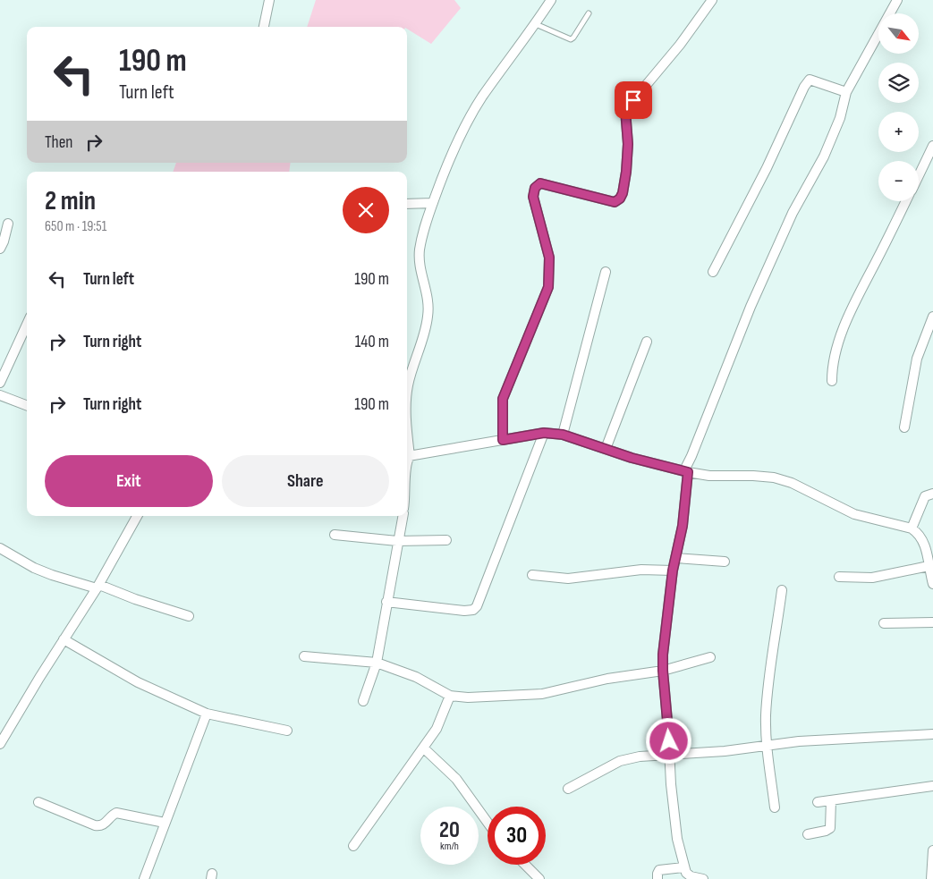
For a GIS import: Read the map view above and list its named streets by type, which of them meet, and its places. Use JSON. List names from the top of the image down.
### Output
{
  "north": "bottom right",
  "page": {
    "map_buttons": ["+", "−"],
    "turn": ["190 m", "Turn left"],
    "then": "Then",
    "heading": ["2 min", "650 m · 19:51"],
    "list": [
      {
        "name": "Turn left",
        "value": "190 m"
      },
      {
        "name": "Turn right",
        "value": "140 m"
      },
      {
        "name": "Turn right",
        "value": "190 m"
      }
    ],
    "buttons": ["Exit", "Share"],
    "speed": "20 km/h",
    "limit": "30"
  }
}
